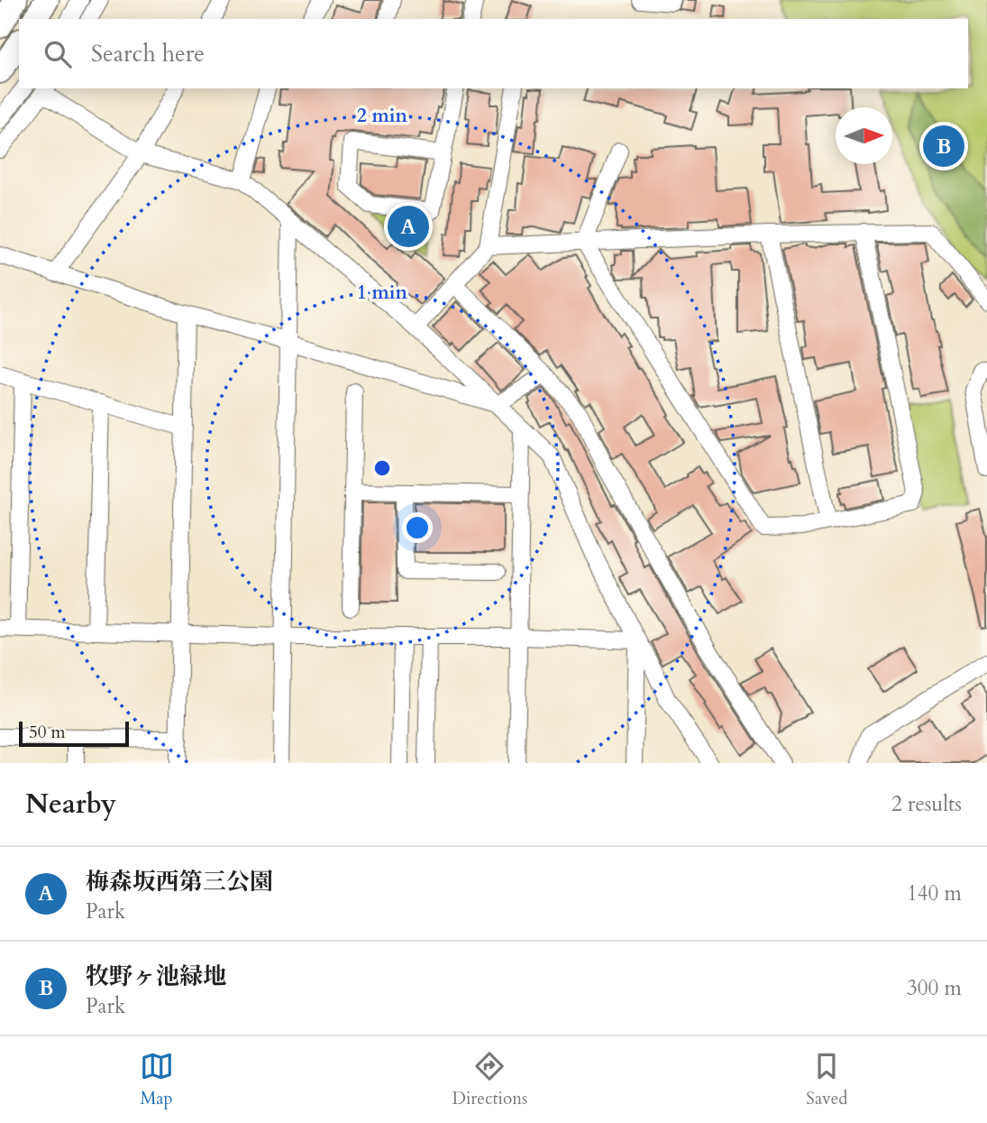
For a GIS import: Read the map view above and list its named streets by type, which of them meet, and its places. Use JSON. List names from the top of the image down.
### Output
{
  "scale_bar": "50 m",
  "north": "right",
  "page": {
    "search": "Search here",
    "pins": ["B", "A"],
    "scale": "50 m",
    "heading": ["Nearby", "2 results"],
    "list": [
      {
        "mark": "A",
        "name": "梅森坂西第三公園",
        "note": "Park",
        "value": "140 m"
      },
      {
        "mark": "B",
        "name": "牧野ヶ池緑地",
        "note": "Park",
        "value": "300 m"
      }
    ],
    "nav": ["Map", "Directions", "Saved"]
  },
  "rings": ["2 min", "1 min"]
}
